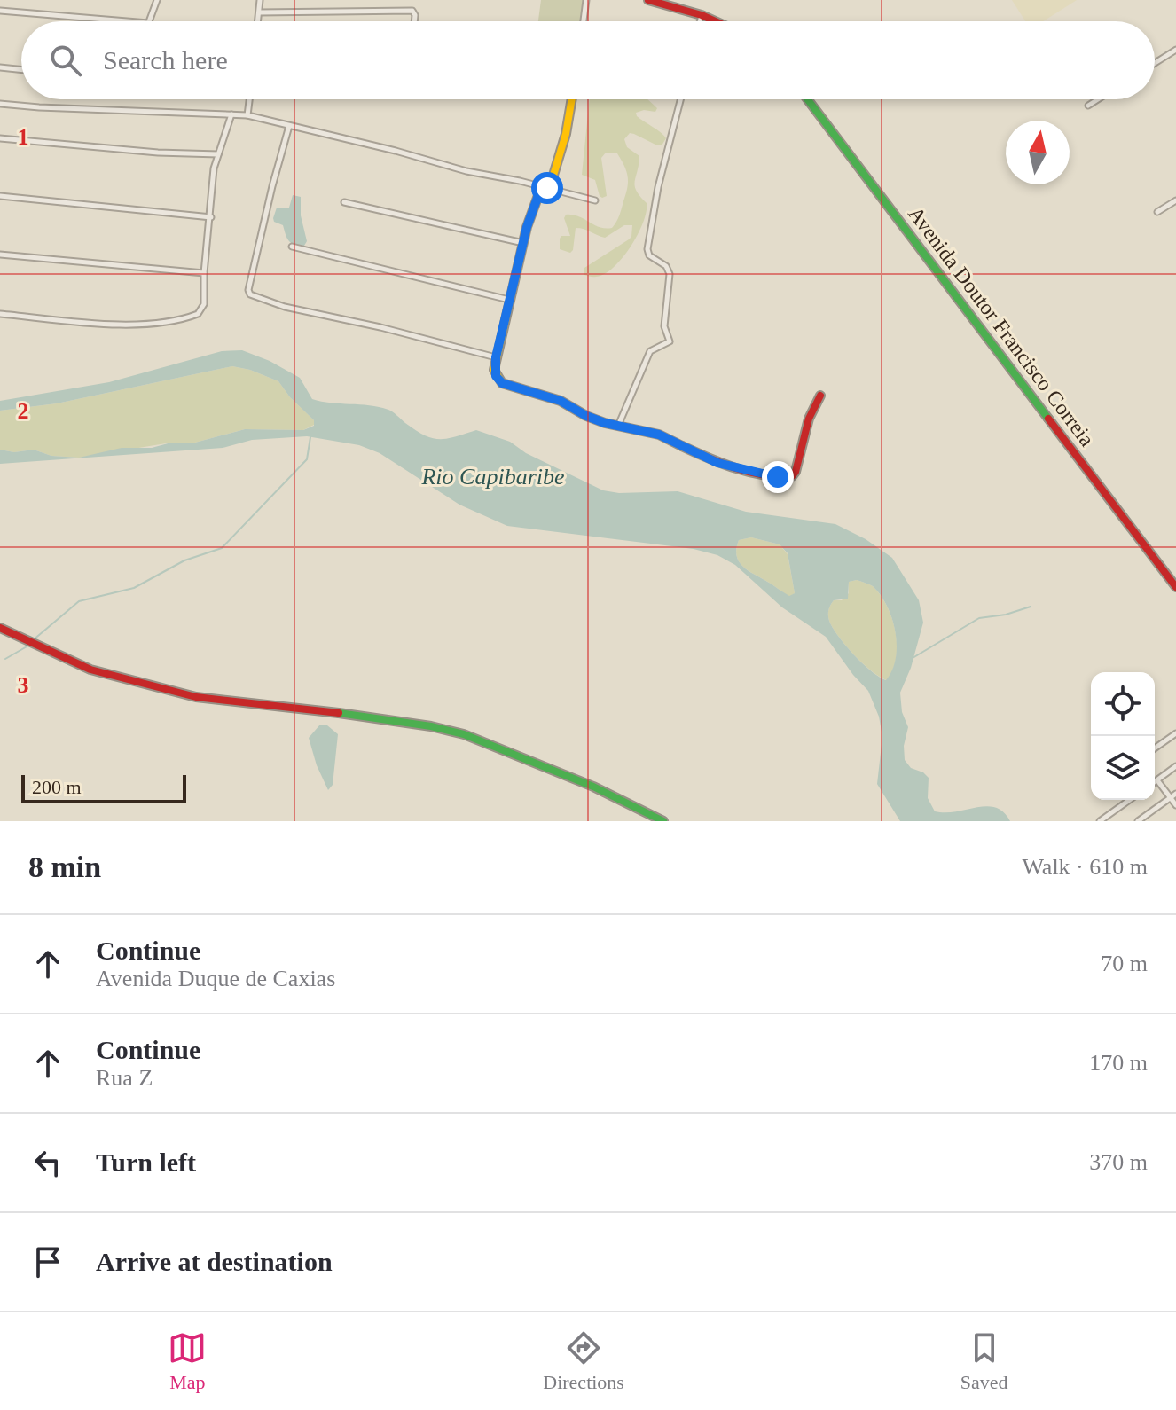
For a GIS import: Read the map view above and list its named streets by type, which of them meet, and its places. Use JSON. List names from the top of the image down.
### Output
{
  "streets": {
    "street": ["Avenida Doutor Francisco Correia"]
  },
  "water": ["Rio Capibaribe"],
  "scale_bar": "200 m",
  "north": "top",
  "page": {
    "search": "Search here",
    "scale": "200 m",
    "heading": ["8 min", "Walk · 610 m"],
    "list": [
      ["Continue", "Avenida Duque de Caxias", "70 m"],
      ["Continue", "Rua Z", "170 m"],
      ["Turn left", "370 m"],
      "Arrive at destination"
    ],
    "nav": ["Map", "Directions", "Saved"]
  },
  "grid": {
    "rows": ["1", "2", "3"]
  }
}
